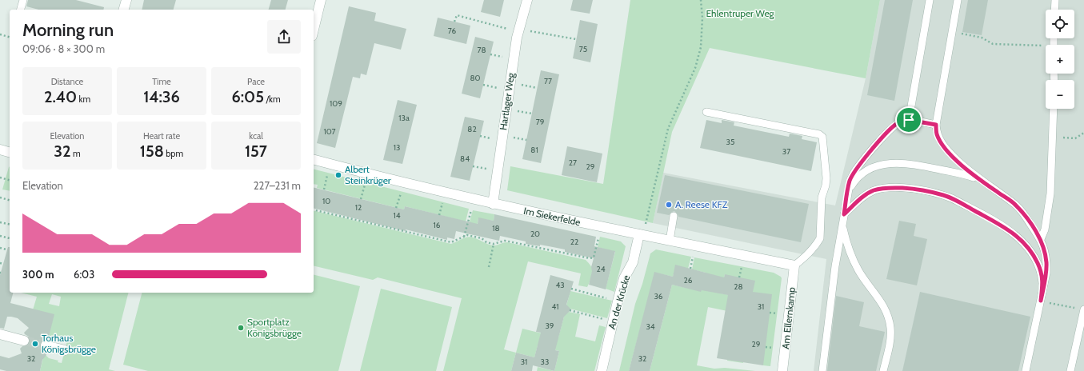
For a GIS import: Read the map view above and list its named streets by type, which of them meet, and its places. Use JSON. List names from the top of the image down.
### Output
{
  "streets": {
    "street": [
      "Hartlager Weg",
      "Im Siekerfelde",
      "An der Krücke",
      "Am Ellernkamp"
    ]
  },
  "crossings": [
    ["Hartlager Weg", "Im Siekerfelde"],
    ["Im Siekerfelde", "An der Krücke"],
    ["Im Siekerfelde", "Am Ellernkamp"]
  ],
  "parks": ["Ehlentruper Weg"],
  "places": [
    "Albert Steinkrüger",
    "A. Reese KFZ",
    "Sportplatz Königsbrügge",
    "Torhaus Königsbrügge"
  ],
  "house_numbers": [
    "76",
    "75",
    "78",
    "80",
    "77",
    "109",
    "13a",
    "79",
    "82",
    "107",
    "35",
    "13",
    "81",
    "37",
    "84",
    "27",
    "29",
    "10",
    "12",
    "14",
    "16",
    "18",
    "20",
    "22",
    "24",
    "26",
    "43",
    "28",
    "36",
    "41",
    "31",
    "39",
    "34",
    "29",
    "32",
    "32",
    "31",
    "33"
  ],
  "page": {
    "map_buttons": ["+", "−"],
    "heading": ["Morning run", "09:06 · 8 × 300 m"],
    "stats": [
      ["Distance", "2.40 km"],
      ["Time", "14:36"],
      ["Pace", "6:05 /km"],
      ["Elevation", "32 m"],
      ["Heart rate", "158 bpm"],
      ["kcal", "157"]
    ],
    "chart": ["Elevation", "227–231 m"],
    "list": [
      {
        "name": "300 m",
        "note": "6:03"
      }
    ]
  }
}
